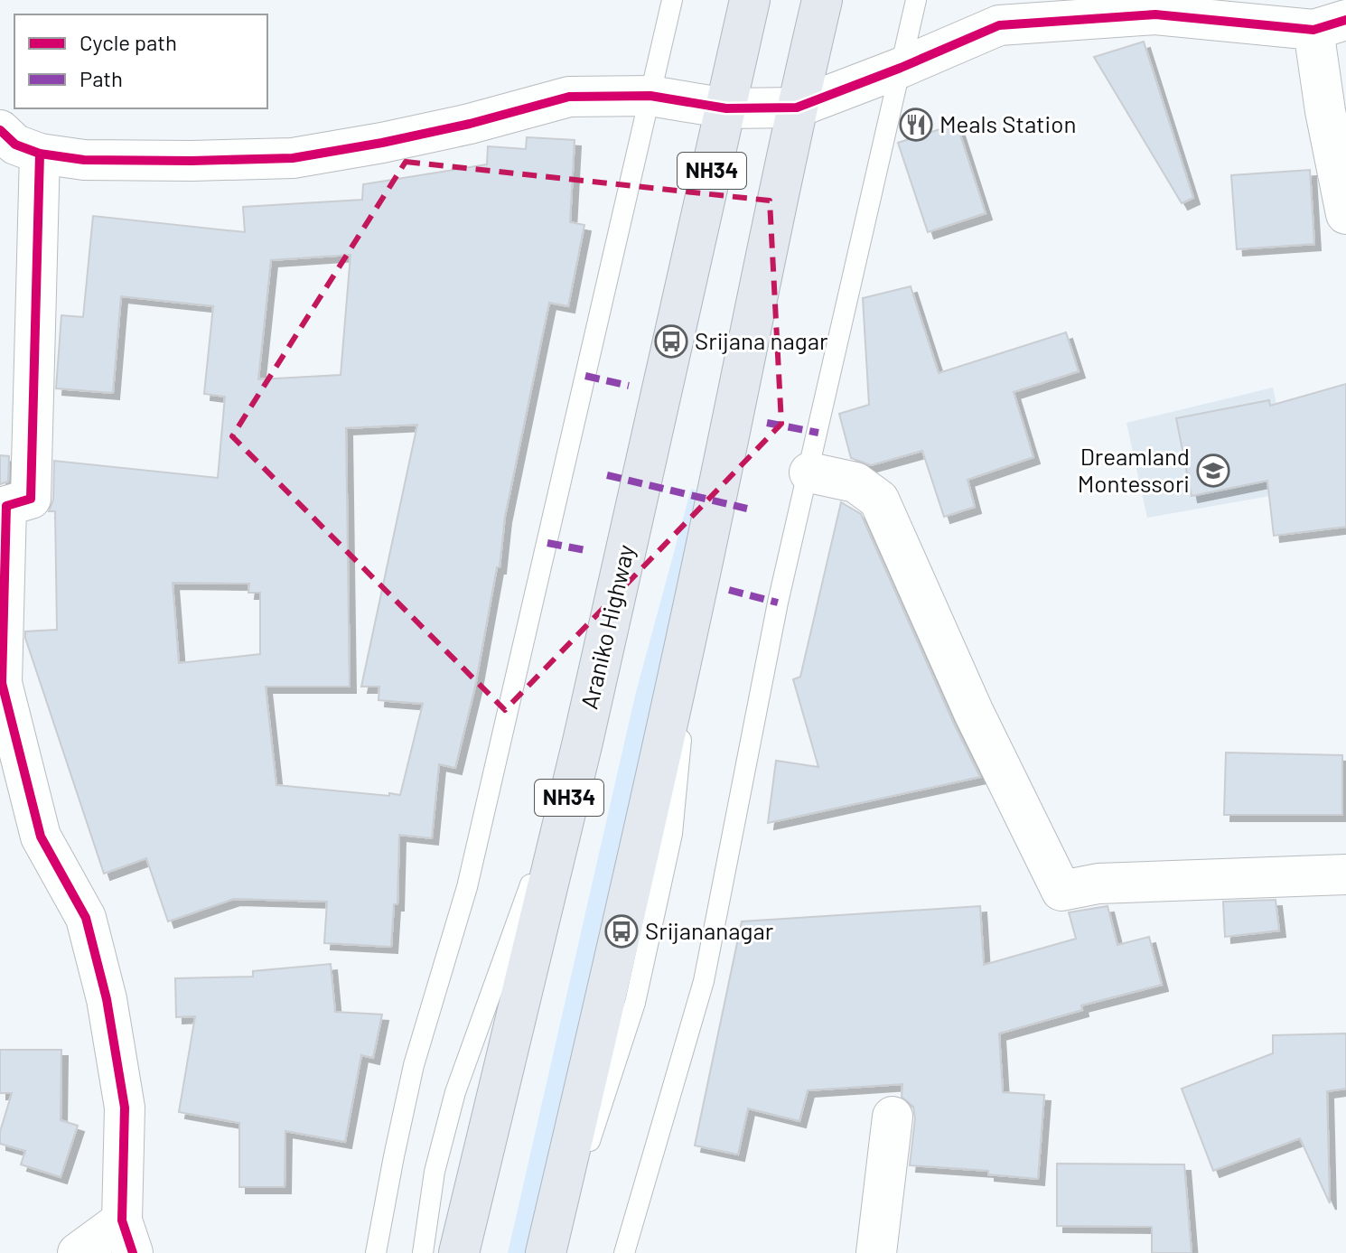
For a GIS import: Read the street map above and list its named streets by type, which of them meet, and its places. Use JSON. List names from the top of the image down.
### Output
{
  "streets": {
    "highway": ["NH34", "Araniko Highway"]
  },
  "places": {
    "restaurant": ["Meals Station"],
    "bus stop": ["Srijana nagar", "Srijananagar"],
    "school or university": ["Dreamland Montessori"]
  },
  "legend": ["Cycle path", "Path"]
}
